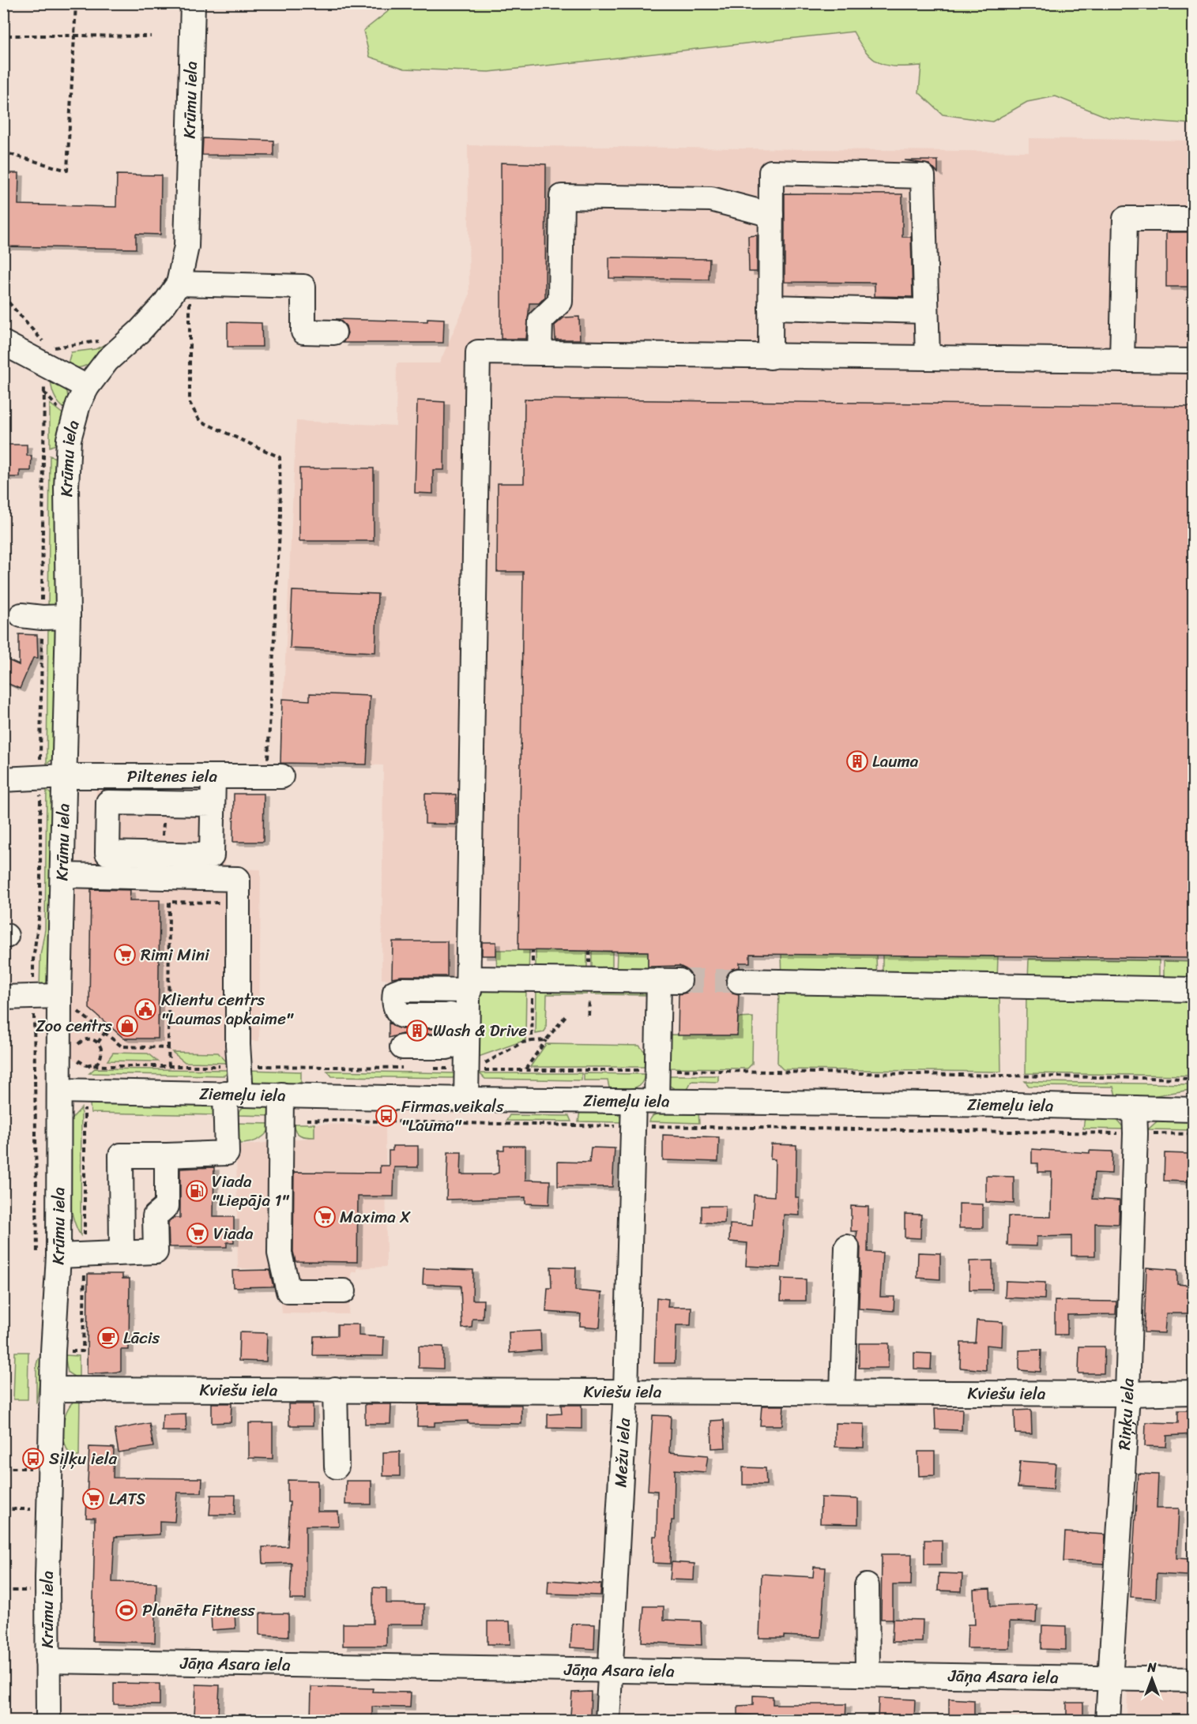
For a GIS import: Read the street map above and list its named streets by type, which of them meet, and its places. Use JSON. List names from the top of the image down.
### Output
{
  "streets": {
    "street": [
      "Krūmu iela",
      "Piltenes iela",
      "Ziemeļu iela",
      "Kviešu iela",
      "Riņķu iela",
      "Mežu iela",
      "Jāņa Asara iela"
    ]
  },
  "crossings": [
    ["Krūmu iela", "Piltenes iela"],
    ["Krūmu iela", "Ziemeļu iela"],
    ["Krūmu iela", "Kviešu iela"],
    ["Krūmu iela", "Jāņa Asara iela"],
    ["Ziemeļu iela", "Riņķu iela"],
    ["Ziemeļu iela", "Mežu iela"],
    ["Kviešu iela", "Riņķu iela"],
    ["Kviešu iela", "Mežu iela"],
    ["Riņķu iela", "Jāņa Asara iela"],
    ["Mežu iela", "Jāņa Asara iela"]
  ],
  "places": {
    "building": ["Lauma", "Wash & Drive"],
    "supermarket": [
      "Rimi Mini",
      "Maxima X",
      "Viada",
      "LATS"
    ],
    "public building": ["Klientu centrs \"Laumas apkaime\""],
    "shop": ["Zoo centrs"],
    "bus stop": ["Firmas veikals \"Lauma\"", "Siļķu iela"],
    "fuel station": ["Viada \"Liepāja 1\""],
    "cafe": ["Lācis"],
    "sports": ["Planēta Fitness"]
  },
  "north": "top"
}
